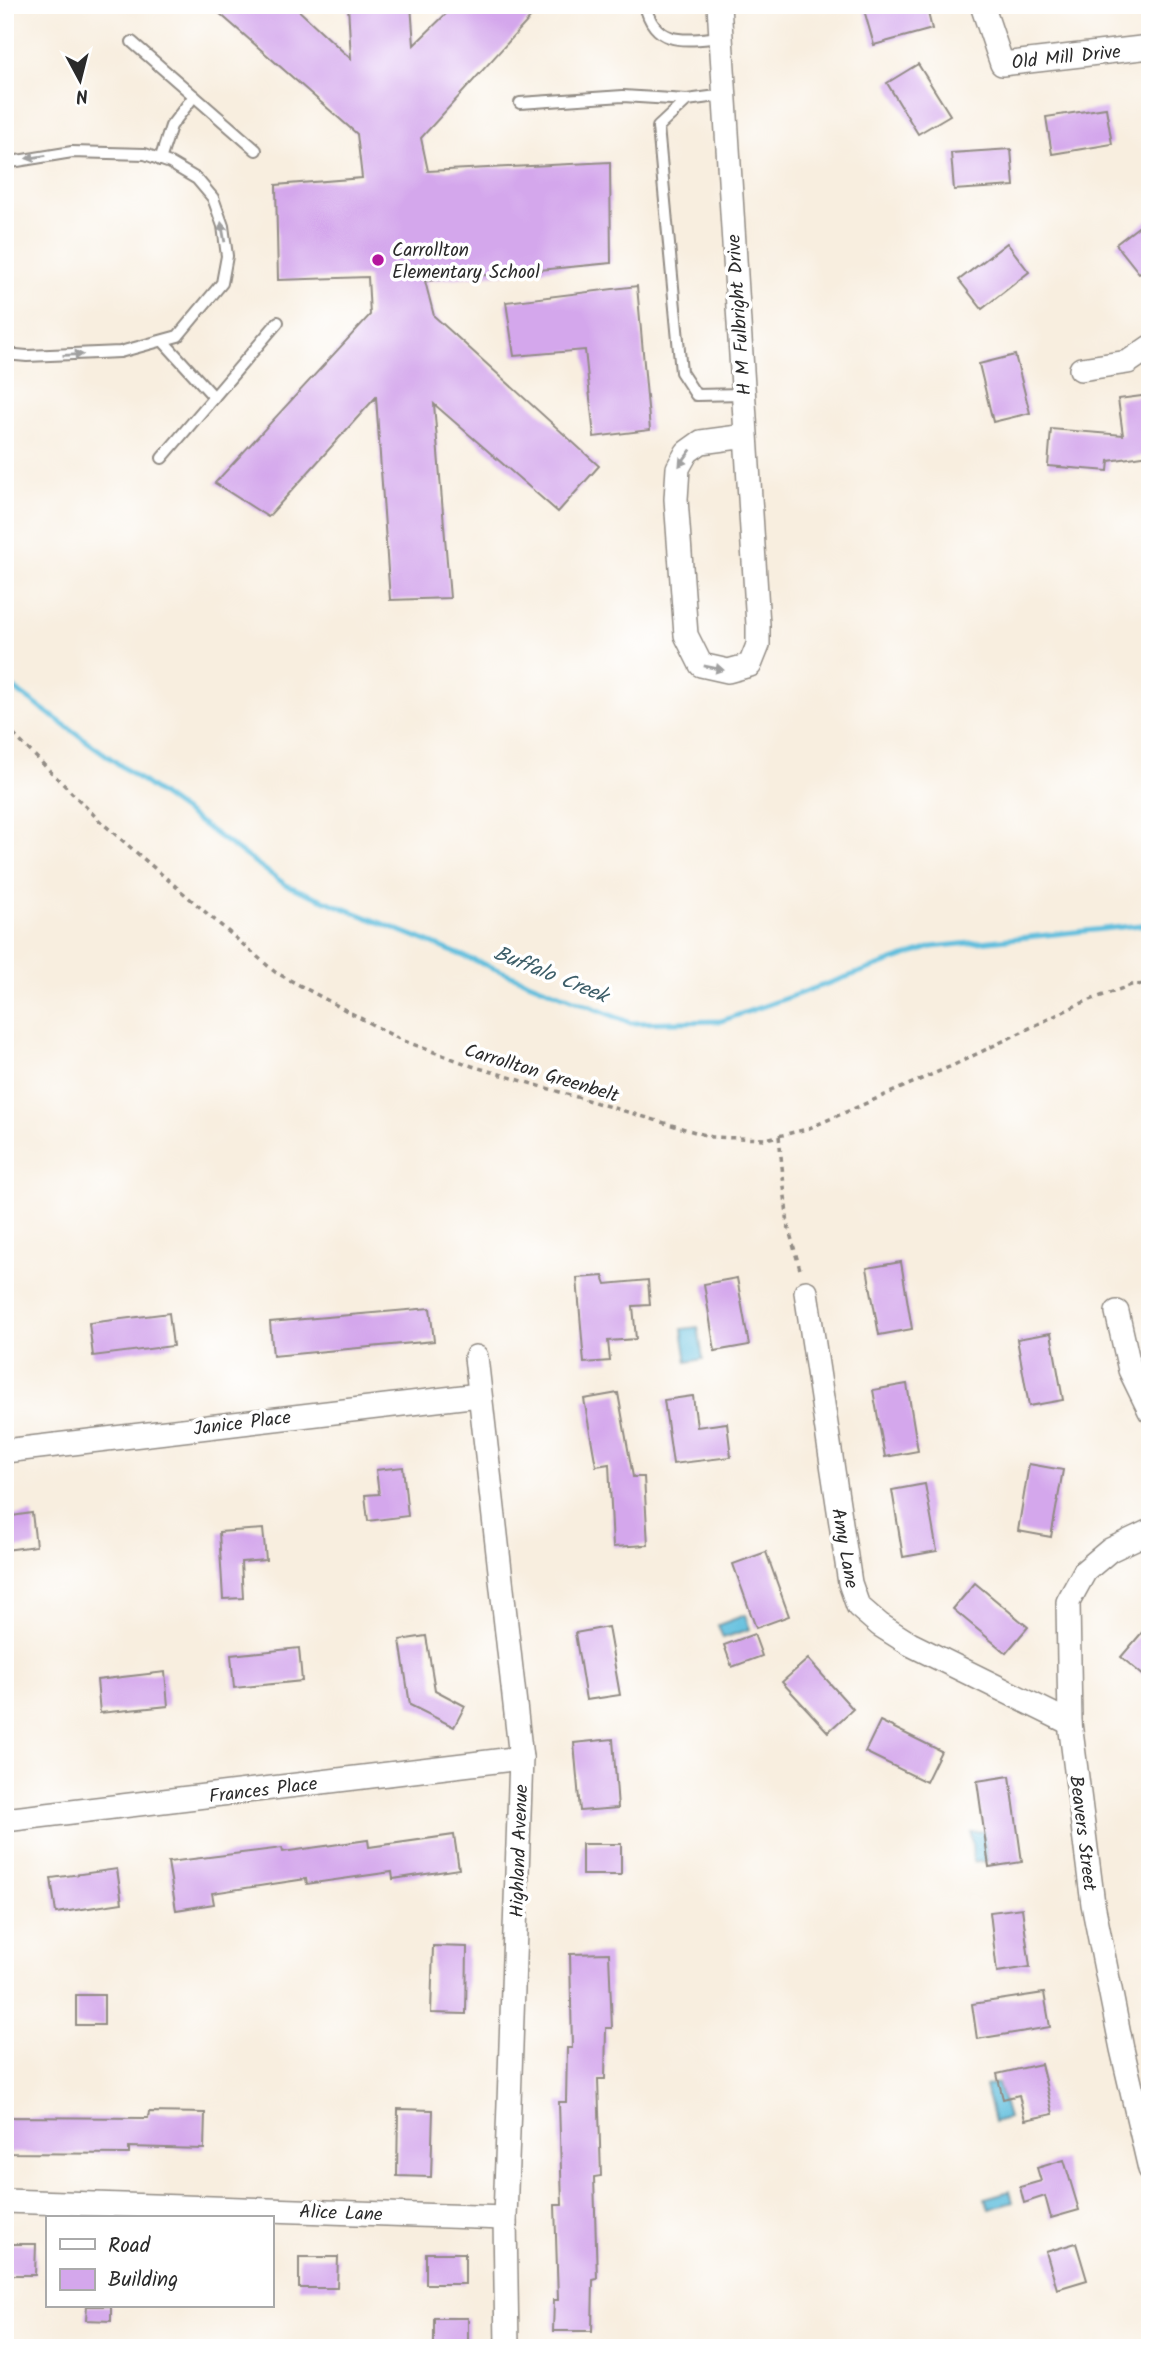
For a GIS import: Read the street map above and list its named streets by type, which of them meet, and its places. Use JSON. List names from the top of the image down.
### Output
{
  "streets": {
    "street": [
      "Old Mill Drive",
      "H M Fulbright Drive",
      "Janice Place",
      "Amy Lane",
      "Frances Place",
      "Beavers Street",
      "Highland Avenue",
      "Alice Lane"
    ],
    "path": ["Carrollton Greenbelt"]
  },
  "crossings": [
    ["Janice Place", "Highland Avenue"],
    ["Amy Lane", "Beavers Street"],
    ["Frances Place", "Highland Avenue"],
    ["Highland Avenue", "Alice Lane"]
  ],
  "water": ["Buffalo Creek"],
  "places": ["Carrollton Elementary School"],
  "legend": ["Road", "Building"],
  "north": "bottom"
}
